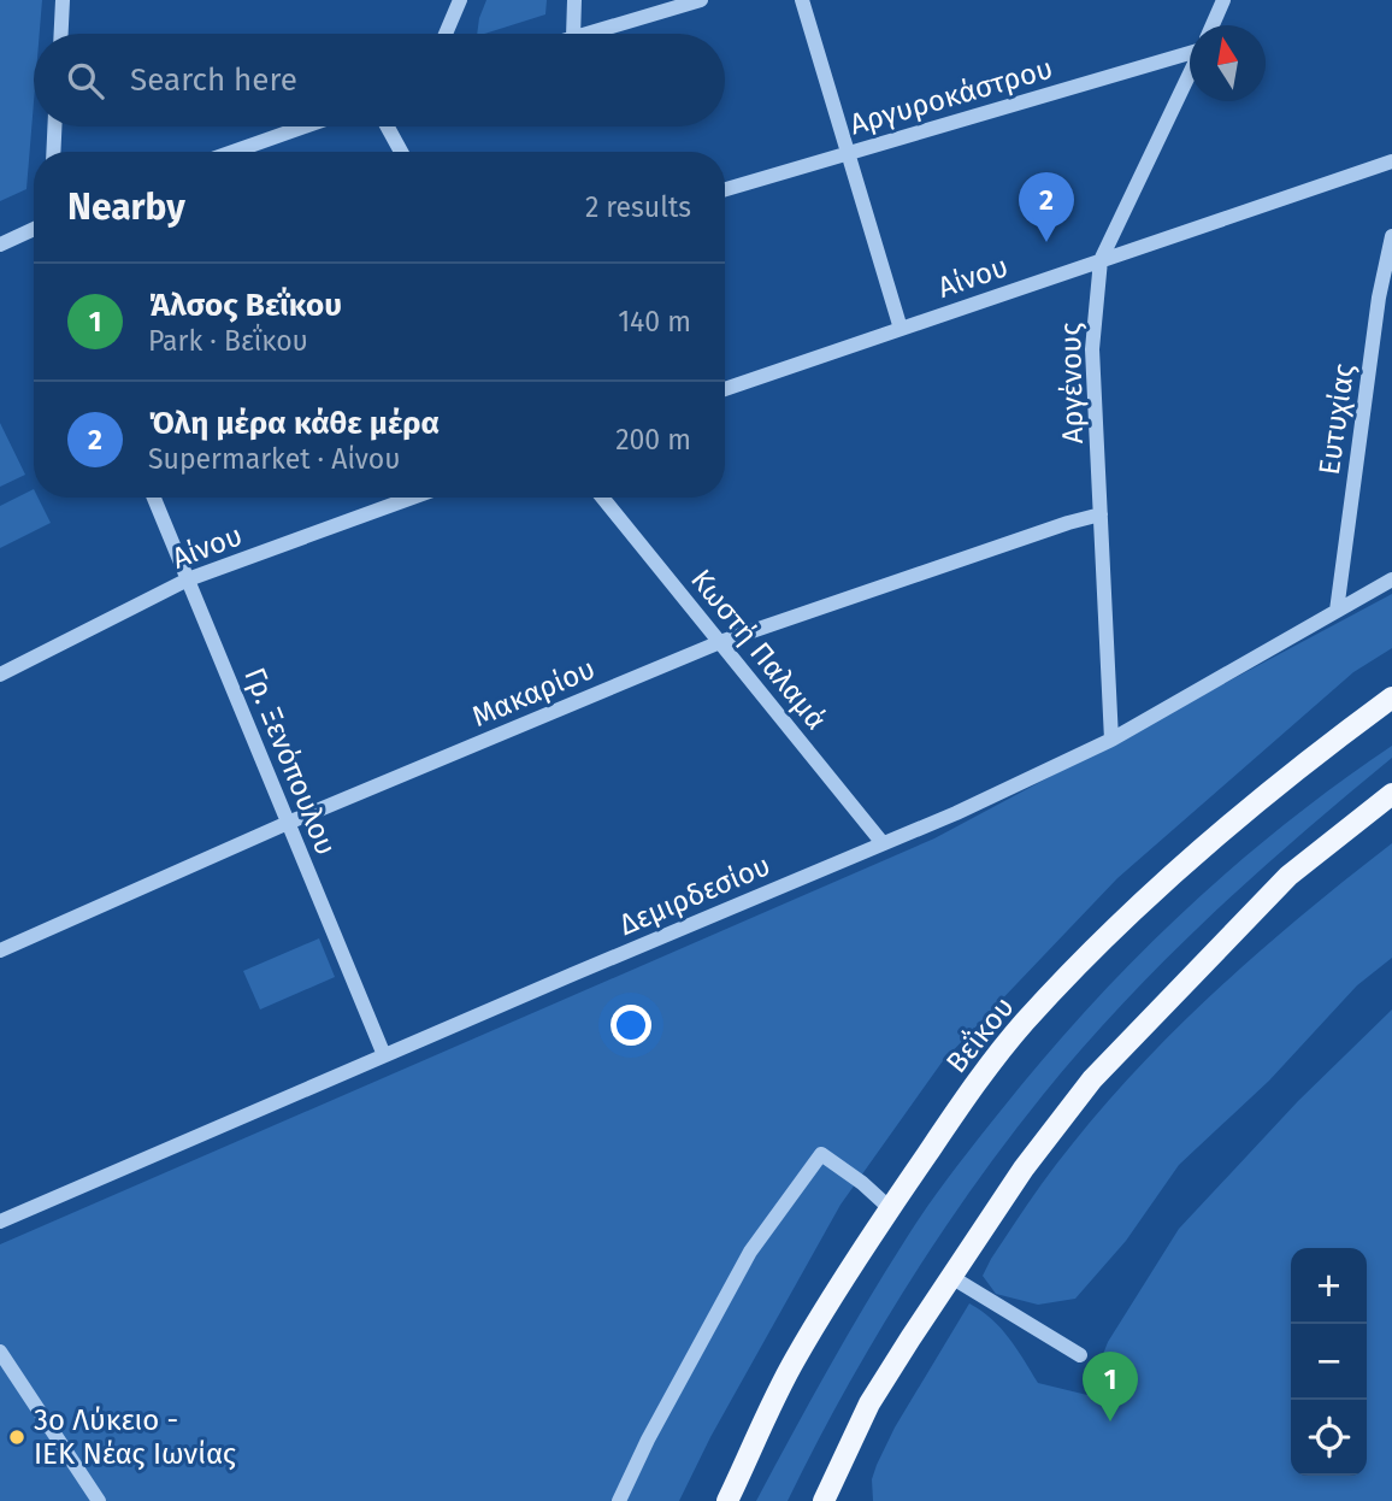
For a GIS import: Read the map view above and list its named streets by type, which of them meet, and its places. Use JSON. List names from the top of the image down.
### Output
{
  "streets": {
    "main road": ["Βεΐκου"],
    "street": [
      "Αργυροκάστρου",
      "Αίνου",
      "Αργένους",
      "Ευτυχίας",
      "Κωστή Παλαμά",
      "Μακαρίου",
      "Γρ. Ξενόπουλου",
      "Δεμιρδεσίου"
    ]
  },
  "crossings": [
    ["Αίνου", "Αργένους"],
    ["Αίνου", "Γρ. Ξενόπουλου"],
    ["Αργένους", "Μακαρίου"],
    ["Αργένους", "Δεμιρδεσίου"],
    ["Ευτυχίας", "Δεμιρδεσίου"],
    ["Κωστή Παλαμά", "Μακαρίου"],
    ["Κωστή Παλαμά", "Δεμιρδεσίου"],
    ["Μακαρίου", "Γρ. Ξενόπουλου"],
    ["Γρ. Ξενόπουλου", "Δεμιρδεσίου"]
  ],
  "places": ["3ο Λύκειο - ΙΕΚ Νέας Ιωνίας"],
  "north": "top",
  "page": {
    "search": "Search here",
    "heading": ["Nearby", "2 results"],
    "pins": ["2", "1"],
    "list": [
      {
        "mark": "1",
        "name": "Άλσος Βεΐκου",
        "note": "Park · Βεΐκου",
        "value": "140 m"
      },
      {
        "mark": "2",
        "name": "Όλη μέρα κάθε μέρα",
        "note": "Supermarket · Αίνου",
        "value": "200 m"
      }
    ],
    "map_buttons": ["+", "−"]
  }
}
